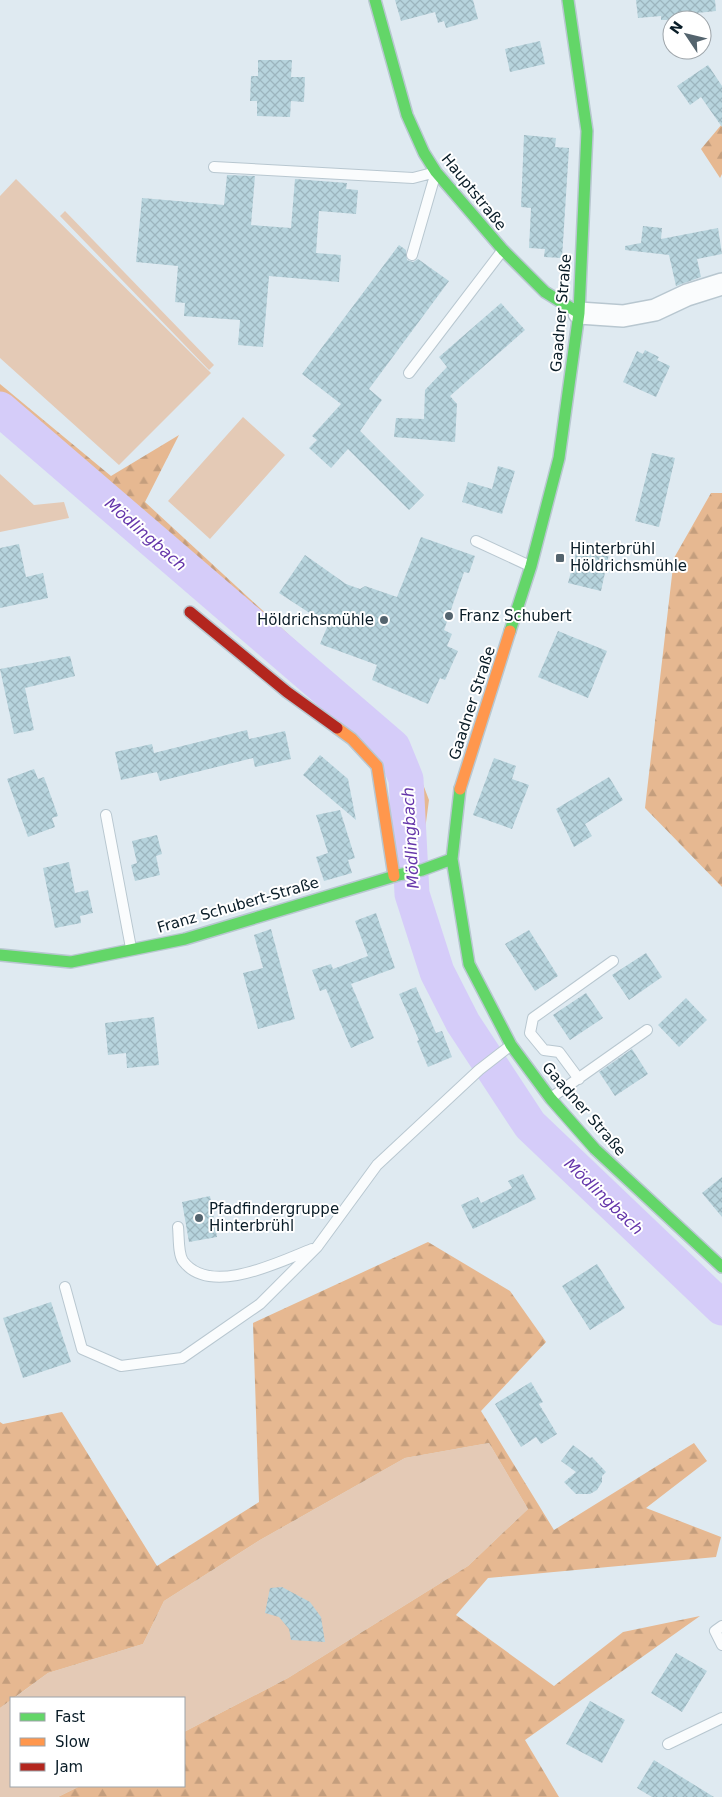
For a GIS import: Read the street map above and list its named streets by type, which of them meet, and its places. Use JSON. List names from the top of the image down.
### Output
{
  "streets": {
    "main road": ["Hauptstraße", "Gaadner Straße", "Franz Schubert-Straße"]
  },
  "crossings": [
    ["Hauptstraße", "Gaadner Straße"],
    ["Gaadner Straße", "Franz Schubert-Straße"]
  ],
  "water": ["Mödlingbach"],
  "places": {
    "transit": ["Hinterbrühl Höldrichsmühle"],
    "other": ["Franz Schubert", "Höldrichsmühle", "Pfadfindergruppe Hinterbrühl"]
  },
  "legend": ["Fast", "Slow", "Jam"],
  "north": "top left"
}
